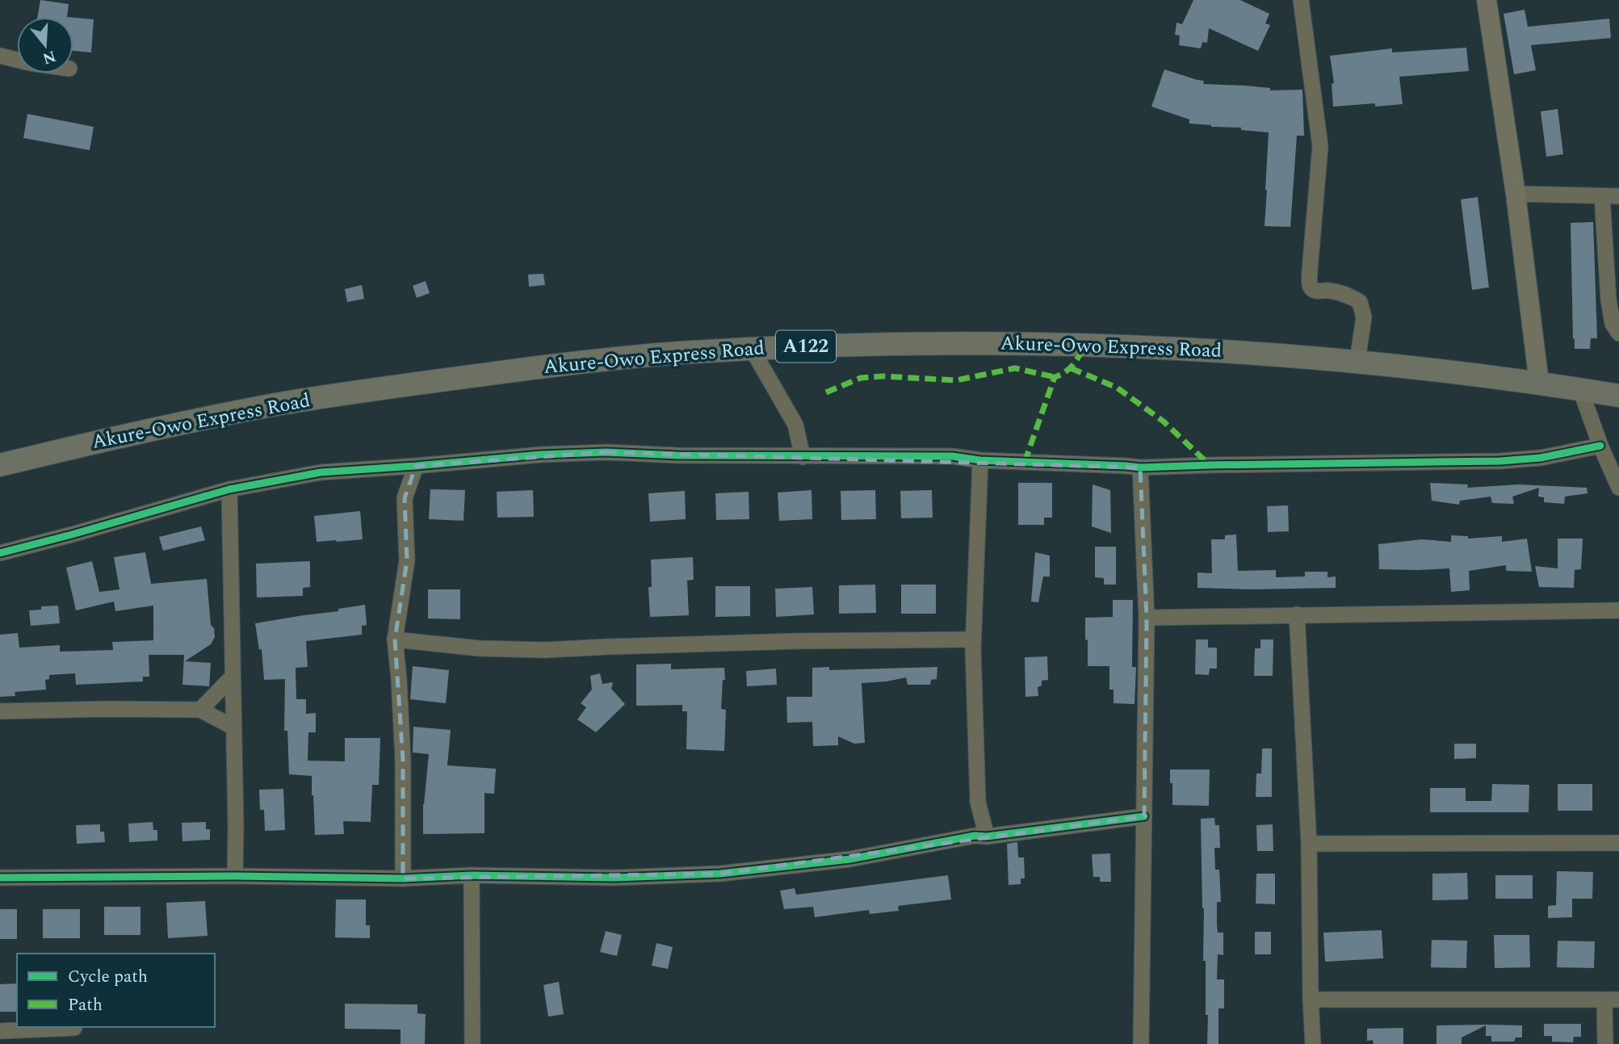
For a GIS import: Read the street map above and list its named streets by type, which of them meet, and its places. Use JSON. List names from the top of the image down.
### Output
{
  "streets": {
    "highway": ["A122", "Akure-Owo Express Road"]
  },
  "legend": ["Cycle path", "Path"],
  "north": "bottom"
}
